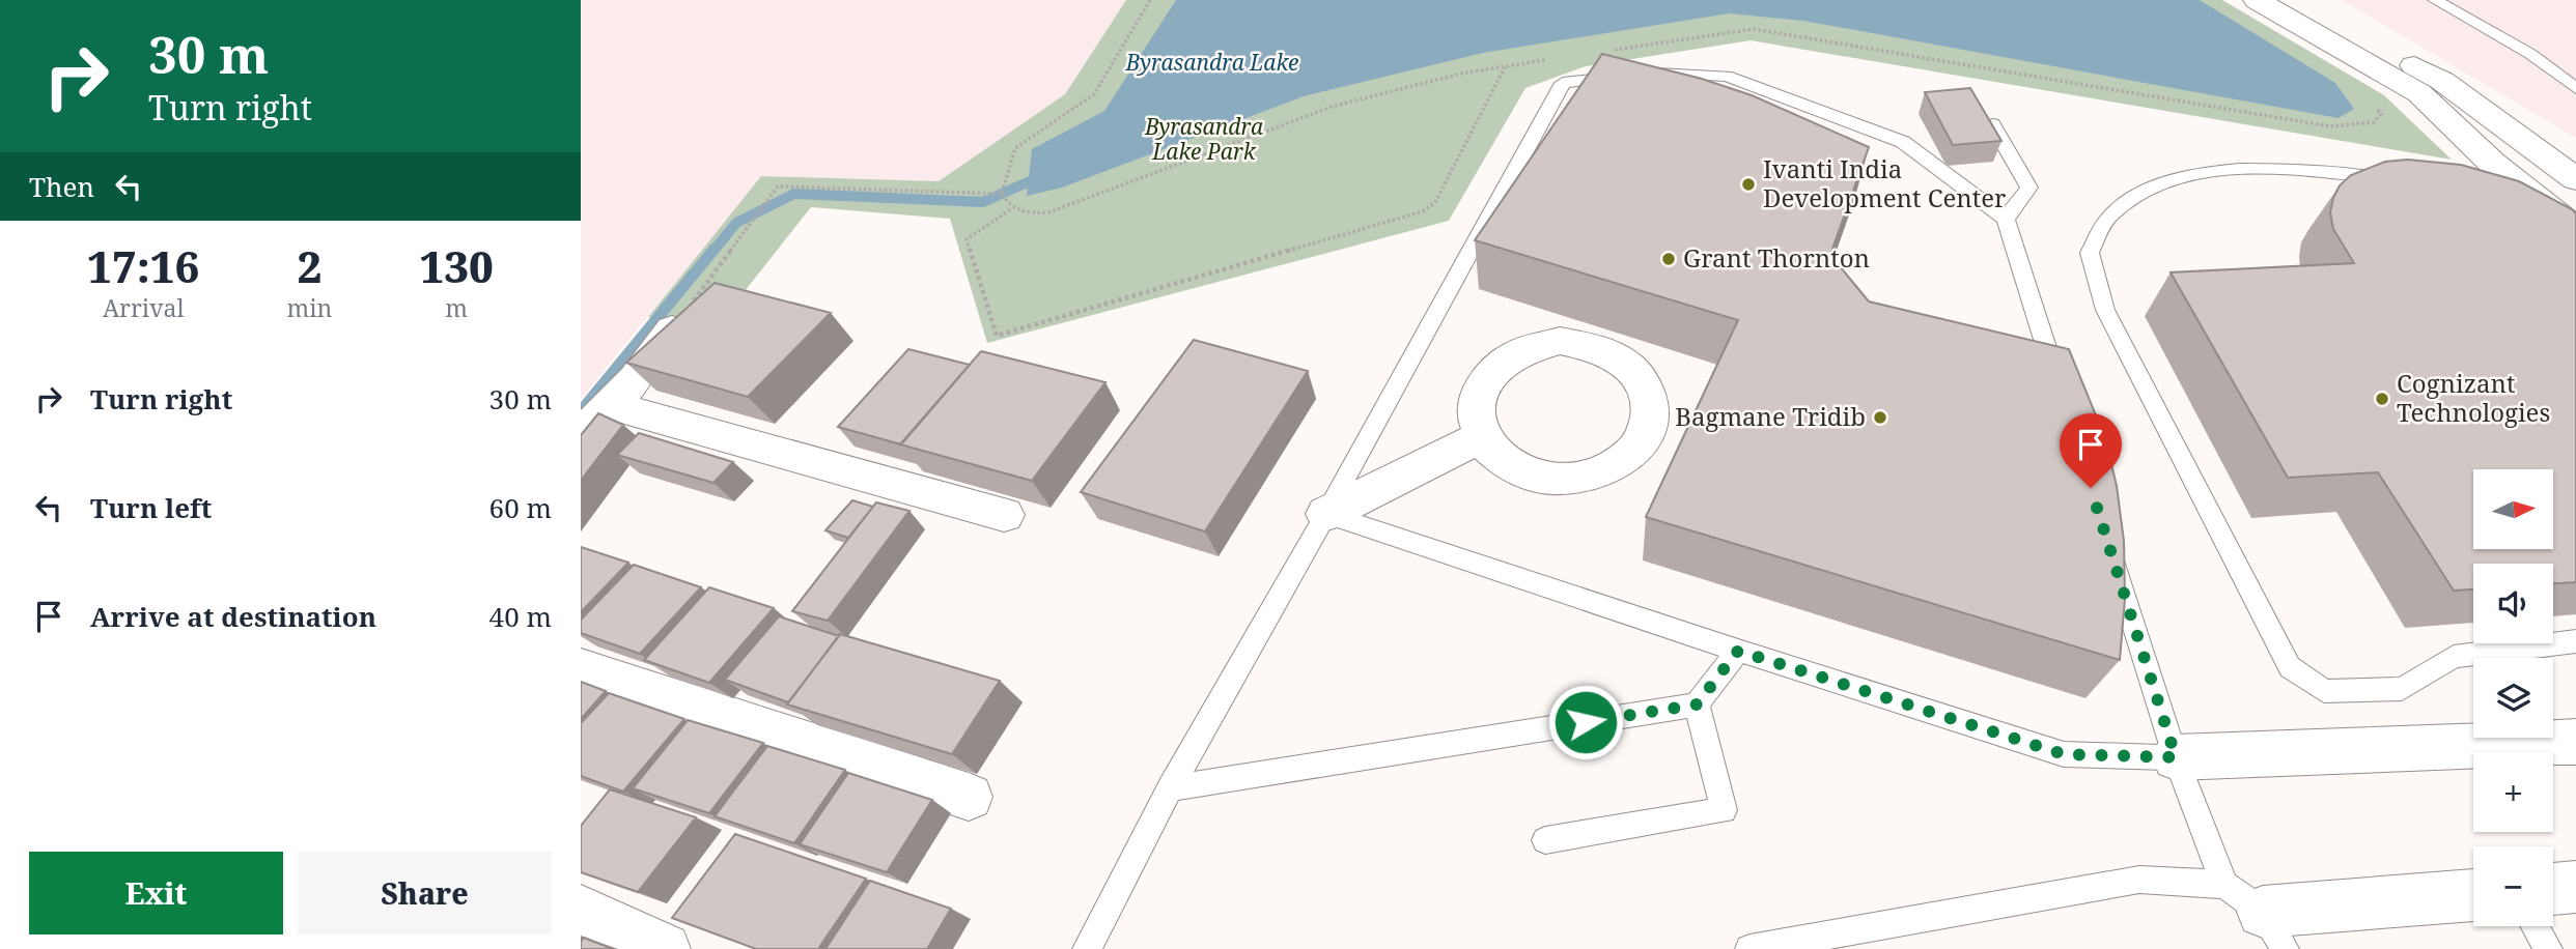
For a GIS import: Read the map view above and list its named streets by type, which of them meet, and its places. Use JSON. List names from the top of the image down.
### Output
{
  "water": ["Byrasandra Lake"],
  "parks": ["Byrasandra Lake Park"],
  "places": [
    "Ivanti India Development Center",
    "Grant Thornton",
    "Cognizant Technologies",
    "Bagmane Tridib"
  ],
  "north": "right",
  "page": {
    "turn": ["30 m", "Turn right"],
    "then": "Then",
    "eta": [
      "17:16",
      "Arrival",
      "2",
      "min",
      "130",
      "m"
    ],
    "list": [
      {
        "name": "Turn right",
        "value": "30 m"
      },
      {
        "name": "Turn left",
        "value": "60 m"
      },
      {
        "name": "Arrive at destination",
        "value": "40 m"
      }
    ],
    "map_buttons": ["+", "−"],
    "buttons": ["Exit", "Share"]
  }
}
